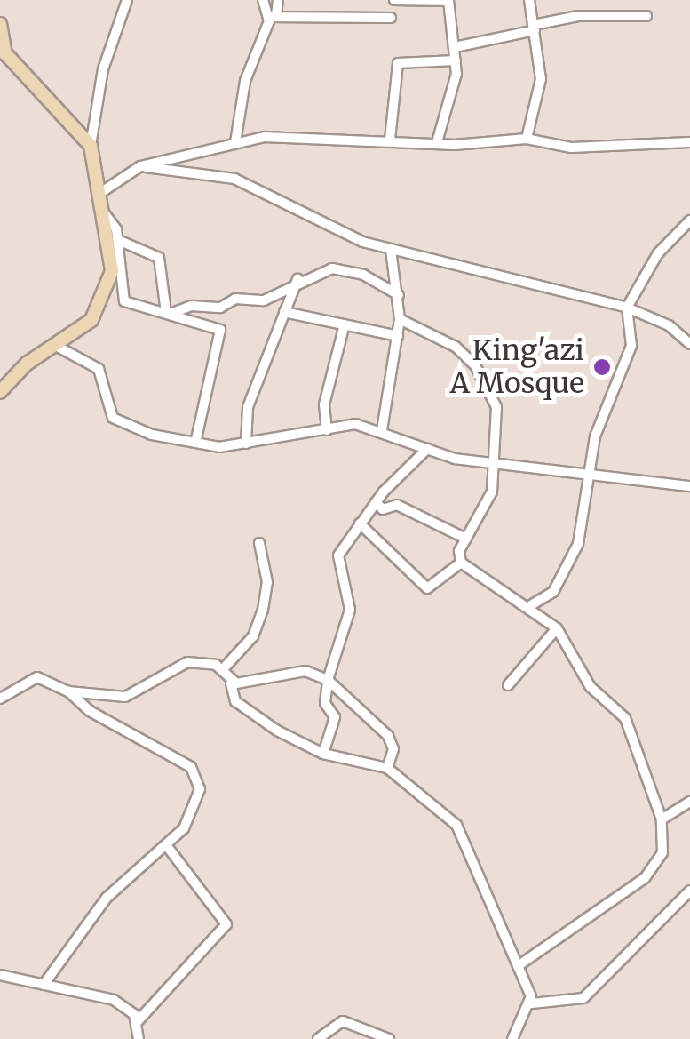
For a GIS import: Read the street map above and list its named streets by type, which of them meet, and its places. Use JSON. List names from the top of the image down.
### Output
{
  "places": ["King'azi A Mosque"]
}
